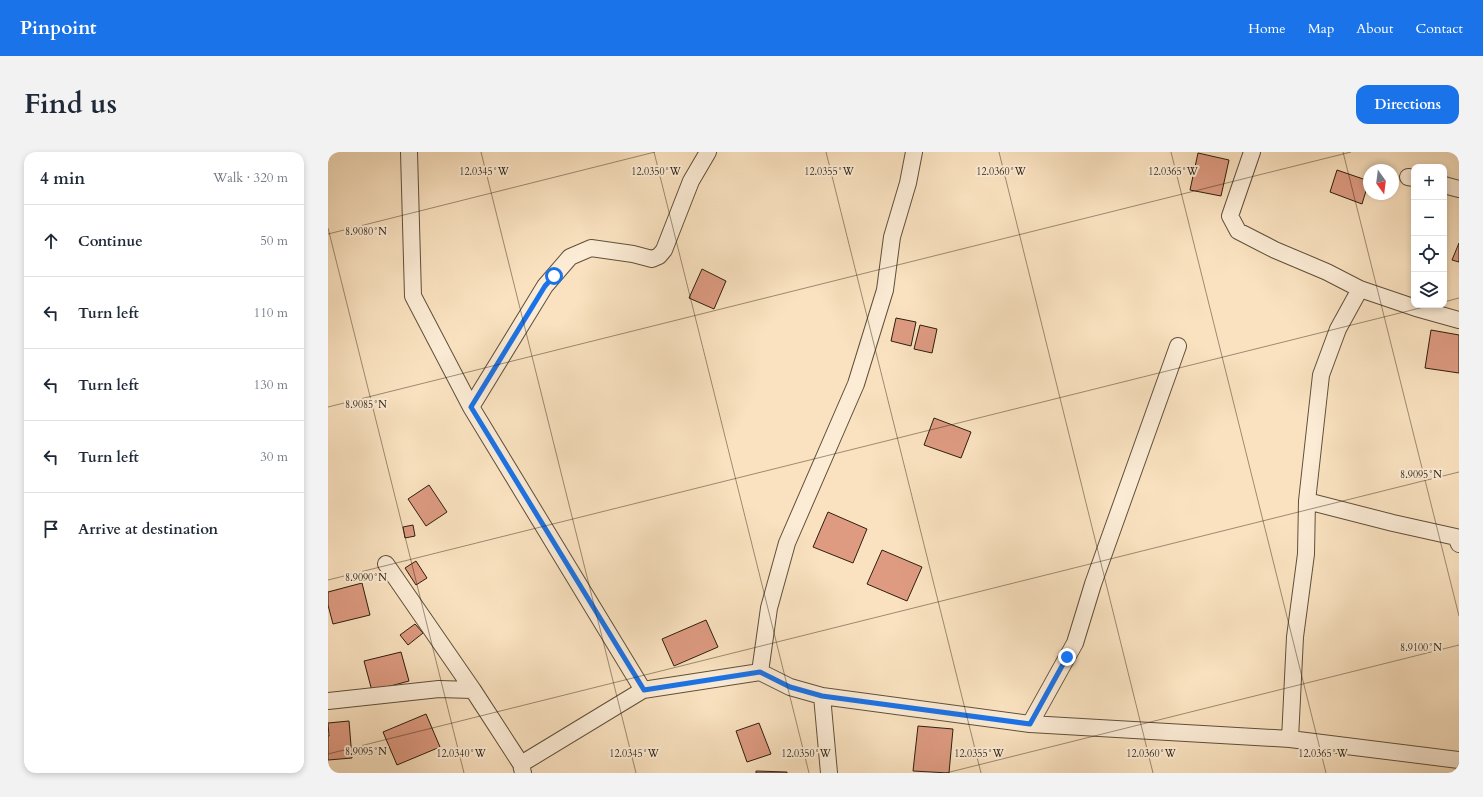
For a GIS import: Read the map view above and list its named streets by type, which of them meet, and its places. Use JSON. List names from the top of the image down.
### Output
{
  "north": "bottom",
  "page": {
    "header": "Pinpoint",
    "nav": [
      "Home",
      "Map",
      "About",
      "Contact"
    ],
    "title": "Find us",
    "buttons": "Directions",
    "heading": ["4 min", "Walk · 320 m"],
    "map_buttons": ["+", "−"],
    "list": [
      ["Continue", "50 m"],
      ["Turn left", "110 m"],
      ["Turn left", "130 m"],
      ["Turn left", "30 m"],
      "Arrive at destination"
    ]
  },
  "coordinates": [
    "12.0345°W",
    "12.0350°W",
    "12.0355°W",
    "12.0360°W",
    "12.0365°W",
    "8.9080°N",
    "8.9085°N",
    "8.9095°N",
    "8.9090°N",
    "8.9100°N",
    "12.0340°W"
  ]
}
